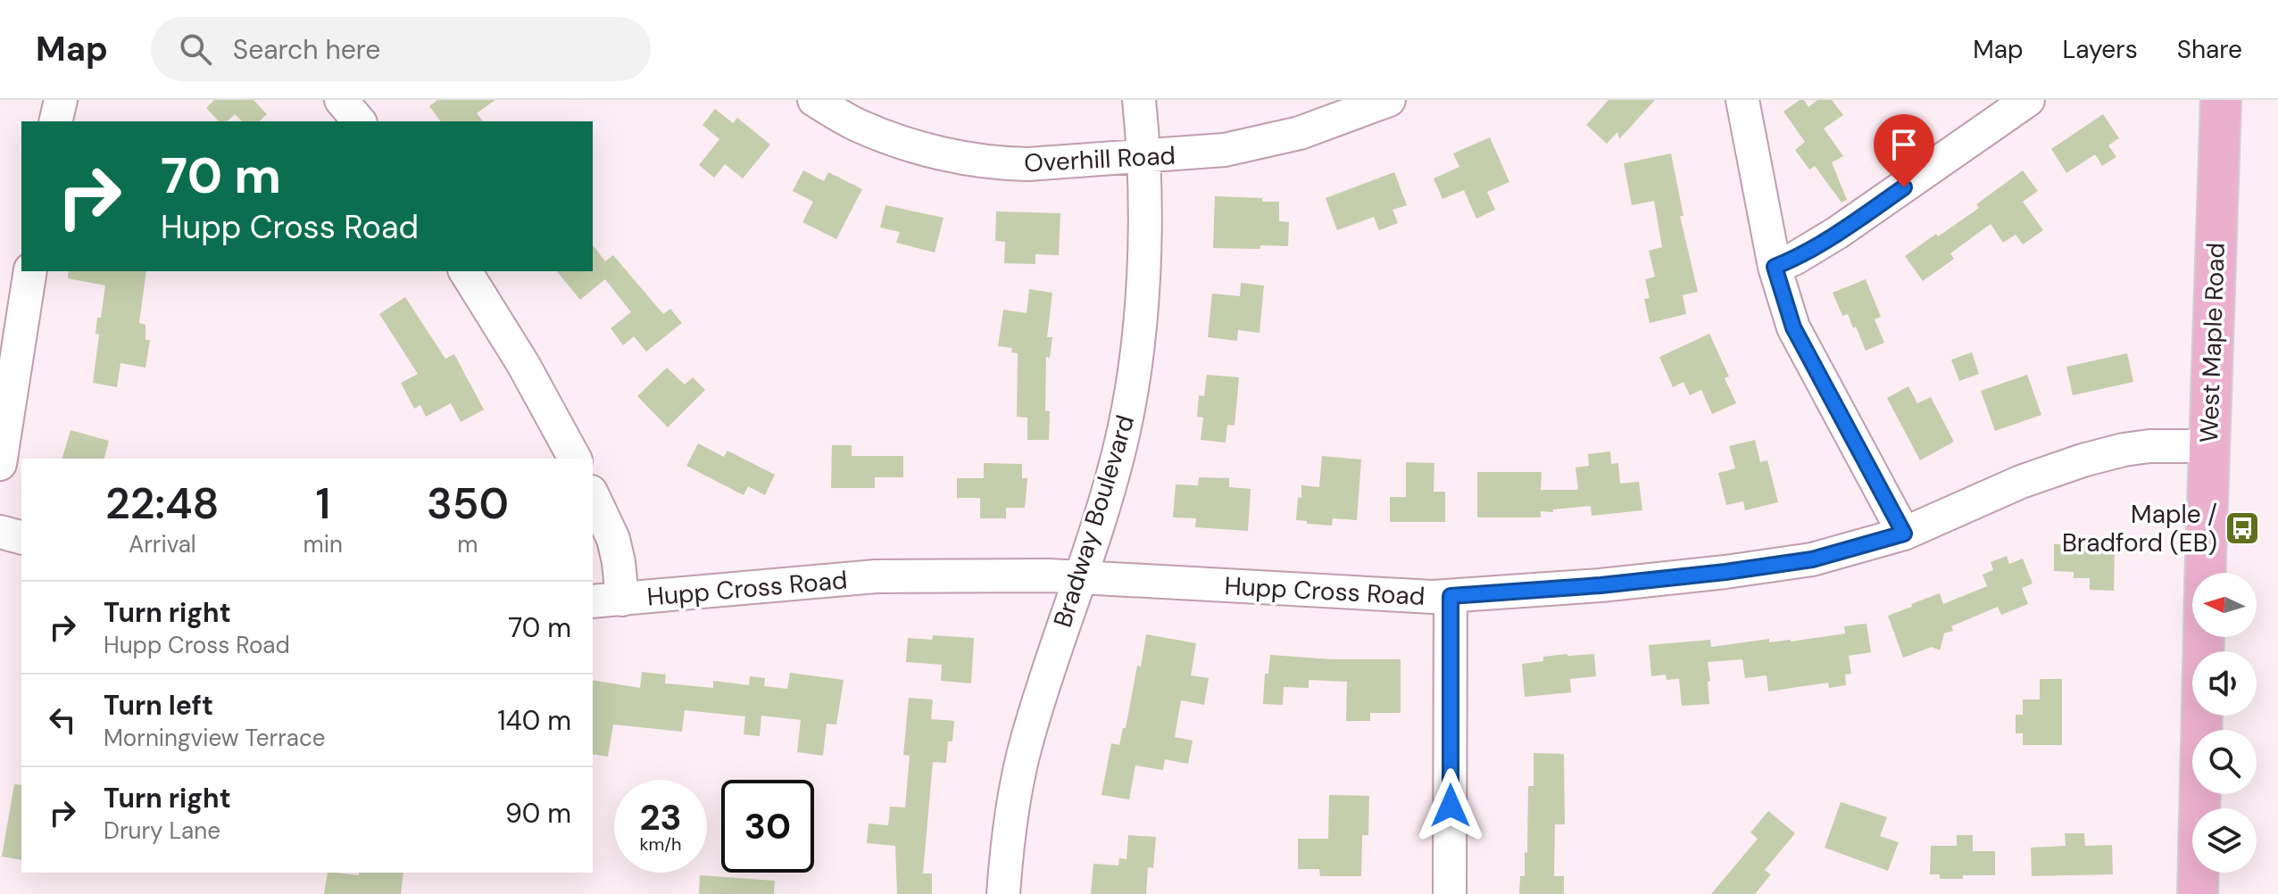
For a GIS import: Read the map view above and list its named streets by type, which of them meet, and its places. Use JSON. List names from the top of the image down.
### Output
{
  "streets": {
    "main road": ["West Maple Road"],
    "street": ["Overhill Road", "Bradway Boulevard", "Hupp Cross Road"]
  },
  "crossings": [
    ["Overhill Road", "Bradway Boulevard"],
    ["West Maple Road", "Hupp Cross Road"],
    ["Bradway Boulevard", "Hupp Cross Road"]
  ],
  "places": {
    "bus stop": ["Maple / Bradford (EB)"]
  },
  "north": "left",
  "page": {
    "header": "Map",
    "search": "Search here",
    "nav": ["Map", "Layers", "Share"],
    "turn": ["70 m", "Hupp Cross Road"],
    "eta": [
      "22:48",
      "Arrival",
      "1",
      "min",
      "350",
      "m"
    ],
    "list": [
      {
        "name": "Turn right",
        "note": "Hupp Cross Road",
        "value": "70 m"
      },
      {
        "name": "Turn left",
        "note": "Morningview Terrace",
        "value": "140 m"
      },
      {
        "name": "Turn right",
        "note": "Drury Lane",
        "value": "90 m"
      }
    ],
    "speed": "23 km/h",
    "limit": "30"
  }
}
